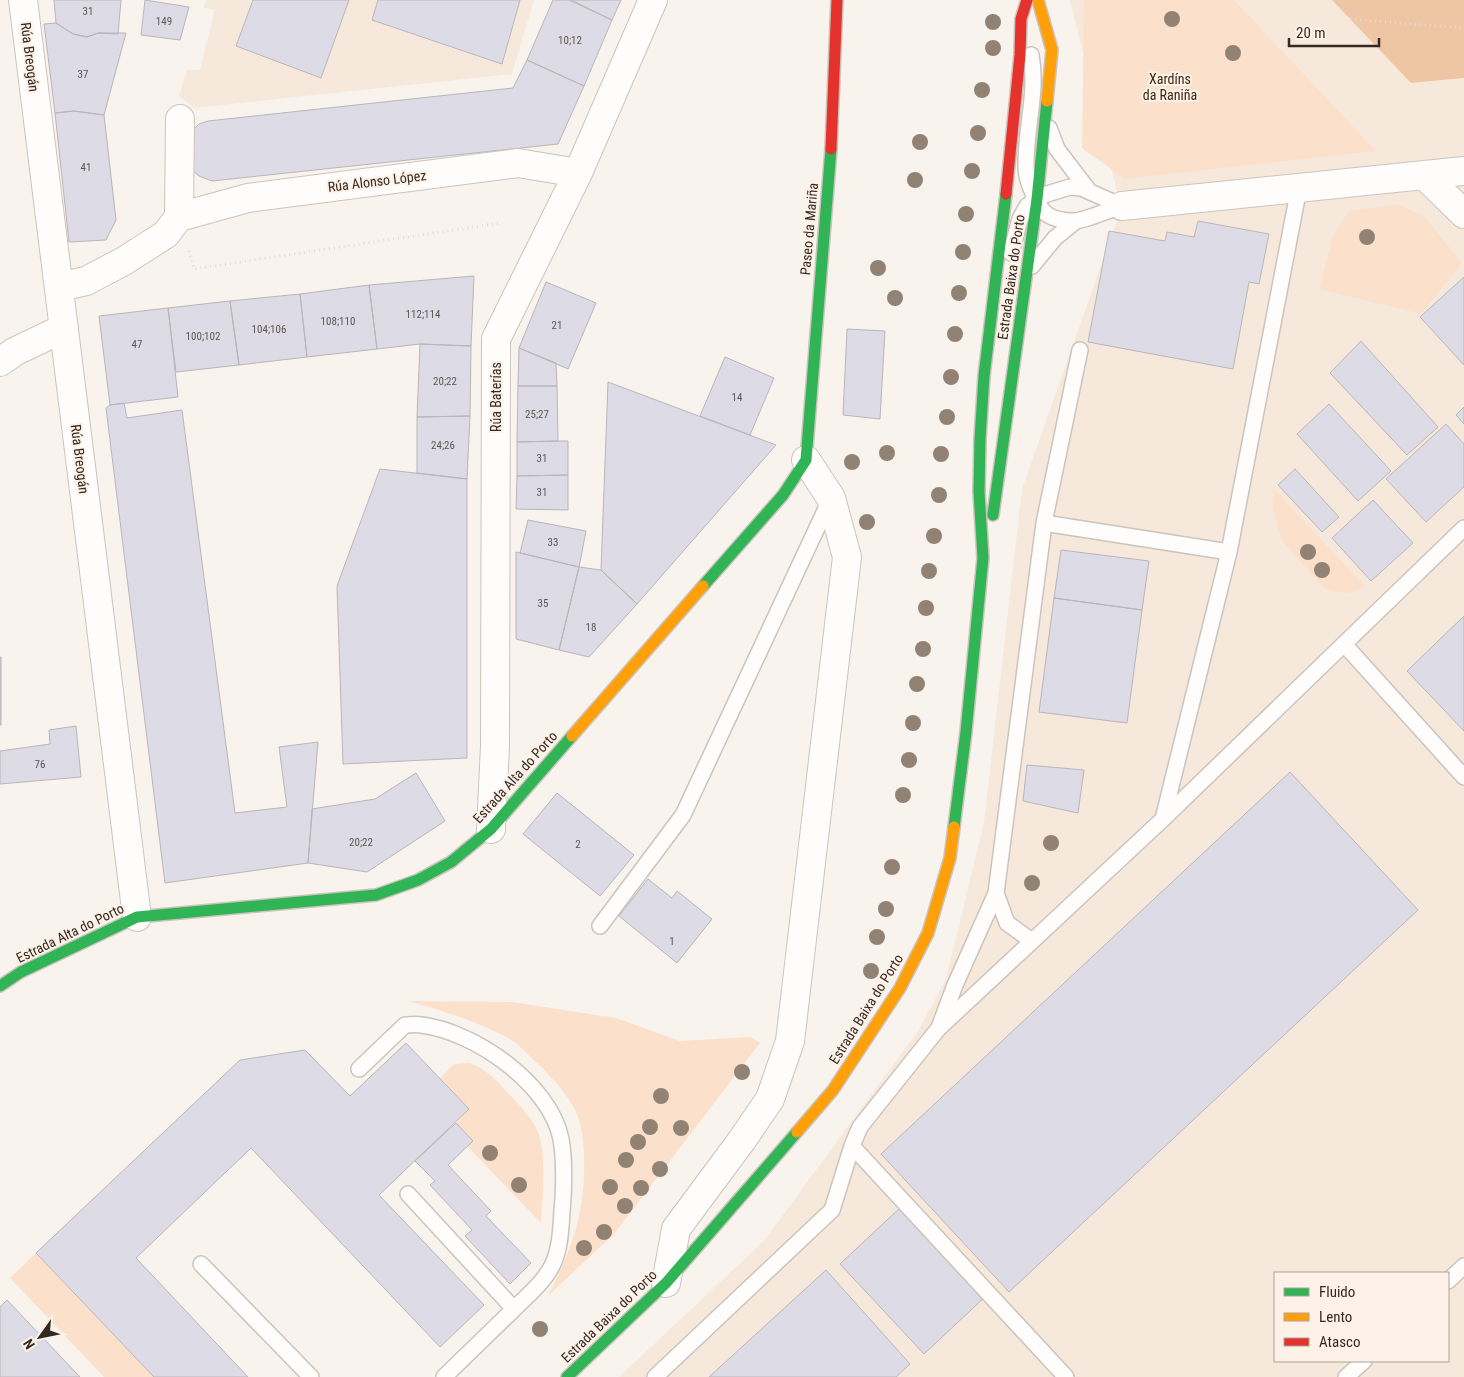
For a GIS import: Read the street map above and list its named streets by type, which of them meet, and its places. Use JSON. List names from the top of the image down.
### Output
{
  "streets": {
    "main road": ["Paseo da Mariña", "Estrada Baixa do Porto", "Estrada Alta do Porto"],
    "street": ["Rúa Breogán", "Rúa Alonso López", "Rúa Baterías"]
  },
  "crossings": [
    ["Rúa Breogán", "Estrada Alta do Porto"],
    ["Rúa Alonso López", "Rúa Baterías"],
    ["Paseo da Mariña", "Estrada Alta do Porto"],
    ["Rúa Baterías", "Estrada Alta do Porto"]
  ],
  "parks": ["Xardíns da Raniña"],
  "house_numbers": [
    "31",
    "149",
    "10;12",
    "37",
    "41",
    "112;114",
    "108;110",
    "21",
    "104;106",
    "100;102",
    "47",
    "20;22",
    "14",
    "25;27",
    "24;26",
    "31",
    "31",
    "33",
    "35",
    "18",
    "76",
    "20;22",
    "2",
    "1"
  ],
  "legend": ["Fluido", "Lento", "Atasco"],
  "scale_bar": "20 m",
  "north": "bottom left"
}
